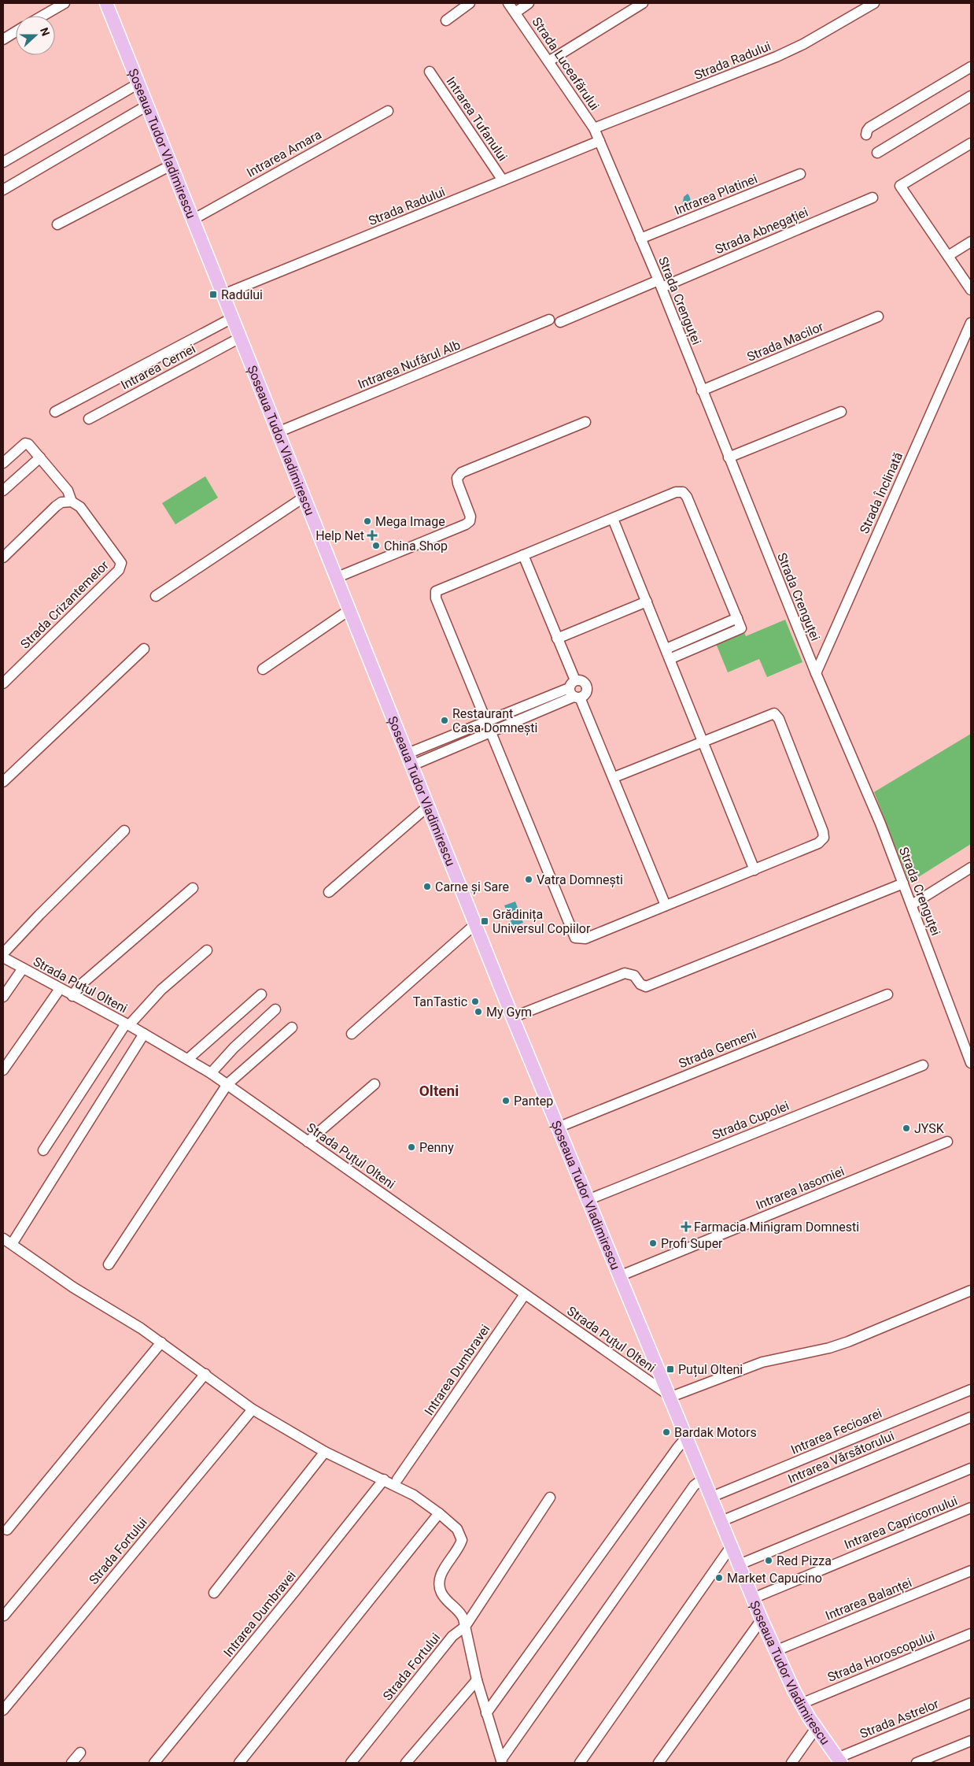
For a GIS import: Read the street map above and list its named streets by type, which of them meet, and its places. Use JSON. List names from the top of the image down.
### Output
{
  "streets": {
    "main road": ["Șoseaua Tudor Vladimirescu"],
    "street": [
      "Strada Radului",
      "Strada Luceafărului",
      "Intrarea Tufanului",
      "Intrarea Amara",
      "Intrarea Platinei",
      "Strada Abnegației",
      "Strada Crenguței",
      "Strada Macilor",
      "Intrarea Nufărul Alb",
      "Intrarea Cernei",
      "Strada Înclinată",
      "Strada Crizantemelor",
      "Strada Puțul Olteni",
      "Strada Gemeni",
      "Strada Cupolei",
      "Intrarea Iasomiei",
      "Intrarea Dumbravei",
      "Intrarea Fecioarei",
      "Intrarea Vărsătorului",
      "Intrarea Capricornului",
      "Strada Fortului",
      "Intrarea Balanței",
      "Strada Horoscopului",
      "Strada Astrelor"
    ]
  },
  "crossings": [
    ["Strada Radului", "Strada Luceafărului"],
    ["Strada Radului", "Intrarea Tufanului"],
    ["Strada Radului", "Șoseaua Tudor Vladimirescu"],
    ["Strada Radului", "Strada Crenguței"],
    ["Strada Luceafărului", "Strada Crenguței"],
    ["Șoseaua Tudor Vladimirescu", "Intrarea Amara"],
    ["Șoseaua Tudor Vladimirescu", "Intrarea Nufărul Alb"],
    ["Șoseaua Tudor Vladimirescu", "Intrarea Cernei"],
    ["Șoseaua Tudor Vladimirescu", "Strada Puțul Olteni"],
    ["Șoseaua Tudor Vladimirescu", "Strada Gemeni"],
    ["Șoseaua Tudor Vladimirescu", "Strada Cupolei"],
    ["Șoseaua Tudor Vladimirescu", "Intrarea Iasomiei"],
    ["Șoseaua Tudor Vladimirescu", "Intrarea Fecioarei"],
    ["Șoseaua Tudor Vladimirescu", "Intrarea Vărsătorului"],
    ["Șoseaua Tudor Vladimirescu", "Intrarea Capricornului"],
    ["Șoseaua Tudor Vladimirescu", "Intrarea Balanței"],
    ["Șoseaua Tudor Vladimirescu", "Strada Horoscopului"],
    ["Șoseaua Tudor Vladimirescu", "Strada Astrelor"],
    ["Intrarea Platinei", "Strada Crenguței"],
    ["Strada Abnegației", "Strada Crenguței"],
    ["Strada Crenguței", "Strada Macilor"],
    ["Strada Crenguței", "Strada Înclinată"],
    ["Strada Puțul Olteni", "Intrarea Dumbravei"]
  ],
  "districts": ["Olteni"],
  "places": {
    "transit": ["Radului", "Grădinița Universul Copiilor", "Puțul Olteni"],
    "other": [
      "Mega Image",
      "China Shop",
      "Restaurant Casa Domnești",
      "Vatra Domnești",
      "Carne și Sare",
      "TanTastic",
      "My Gym",
      "Pantep",
      "JYSK",
      "Penny",
      "Profi Super",
      "Bardak Motors",
      "Red Pizza",
      "Market Capucino"
    ],
    "health": ["Help Net", "Farmacia Minigram Domnesti"]
  },
  "north": "right"
}
